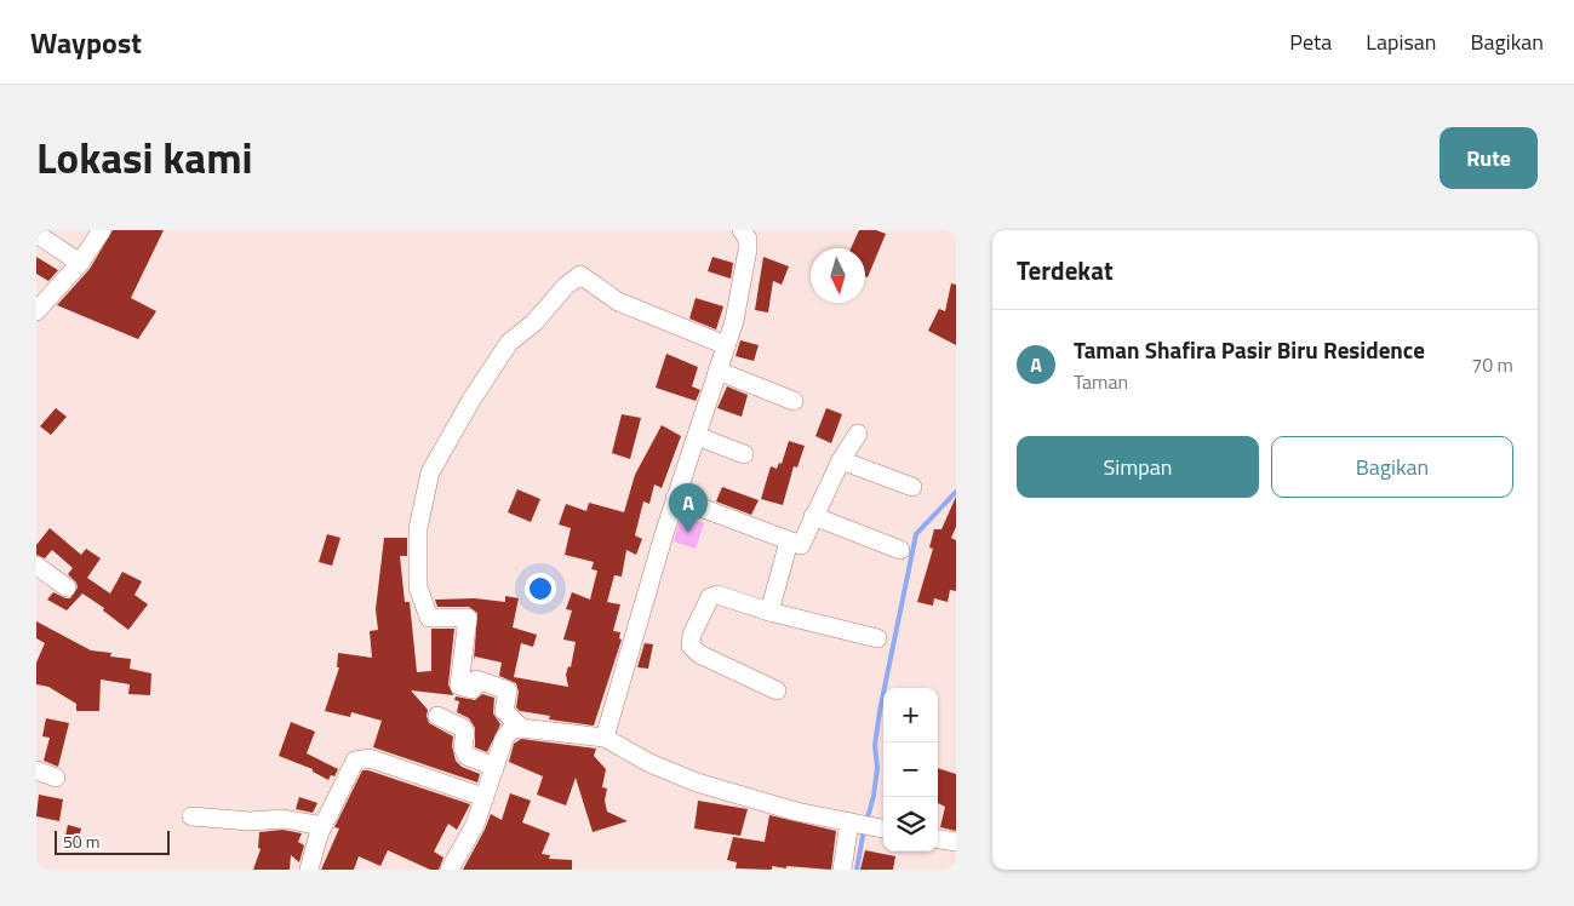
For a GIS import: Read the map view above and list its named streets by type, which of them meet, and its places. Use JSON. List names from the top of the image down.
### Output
{
  "scale_bar": "50 m",
  "north": "bottom",
  "page": {
    "header": "Waypost",
    "nav": ["Peta", "Lapisan", "Bagikan"],
    "title": "Lokasi kami",
    "buttons": [
      "Rute",
      ["Simpan", "Bagikan"]
    ],
    "heading": "Terdekat",
    "list": [
      {
        "mark": "A",
        "name": "Taman Shafira Pasir Biru Residence",
        "note": "Taman",
        "value": "70 m"
      }
    ],
    "pins": "A",
    "map_buttons": ["+", "−"],
    "scale": "50 m"
  }
}
